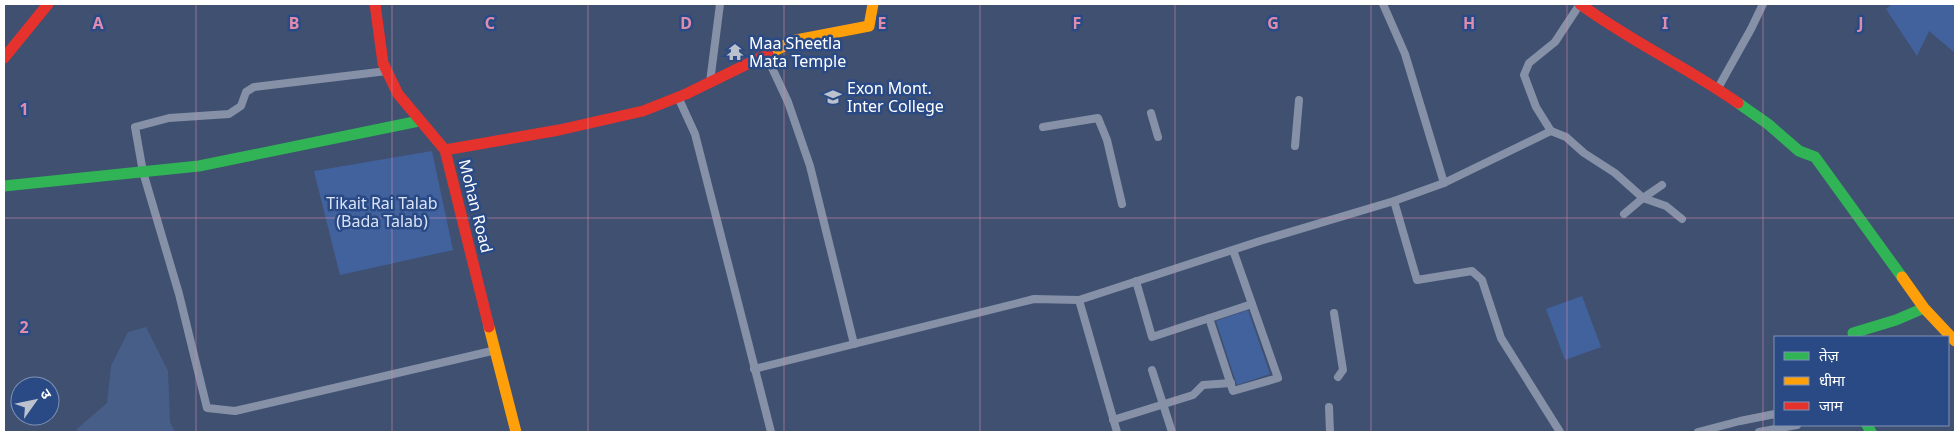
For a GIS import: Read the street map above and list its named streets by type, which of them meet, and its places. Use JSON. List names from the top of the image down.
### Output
{
  "streets": {
    "street": ["Mohan Road"]
  },
  "parks": ["Tikait Rai Talab (Bada Talab)"],
  "places": {
    "temple": ["Maa Sheetla Mata Temple"],
    "school or university": ["Exon Mont. Inter College"]
  },
  "legend": ["तेज़", "धीमा", "जाम"],
  "north": "top right",
  "grid": {
    "columns": [
      "A",
      "B",
      "C",
      "D",
      "E",
      "F",
      "G",
      "H",
      "I",
      "J"
    ],
    "rows": ["1", "2"]
  }
}
